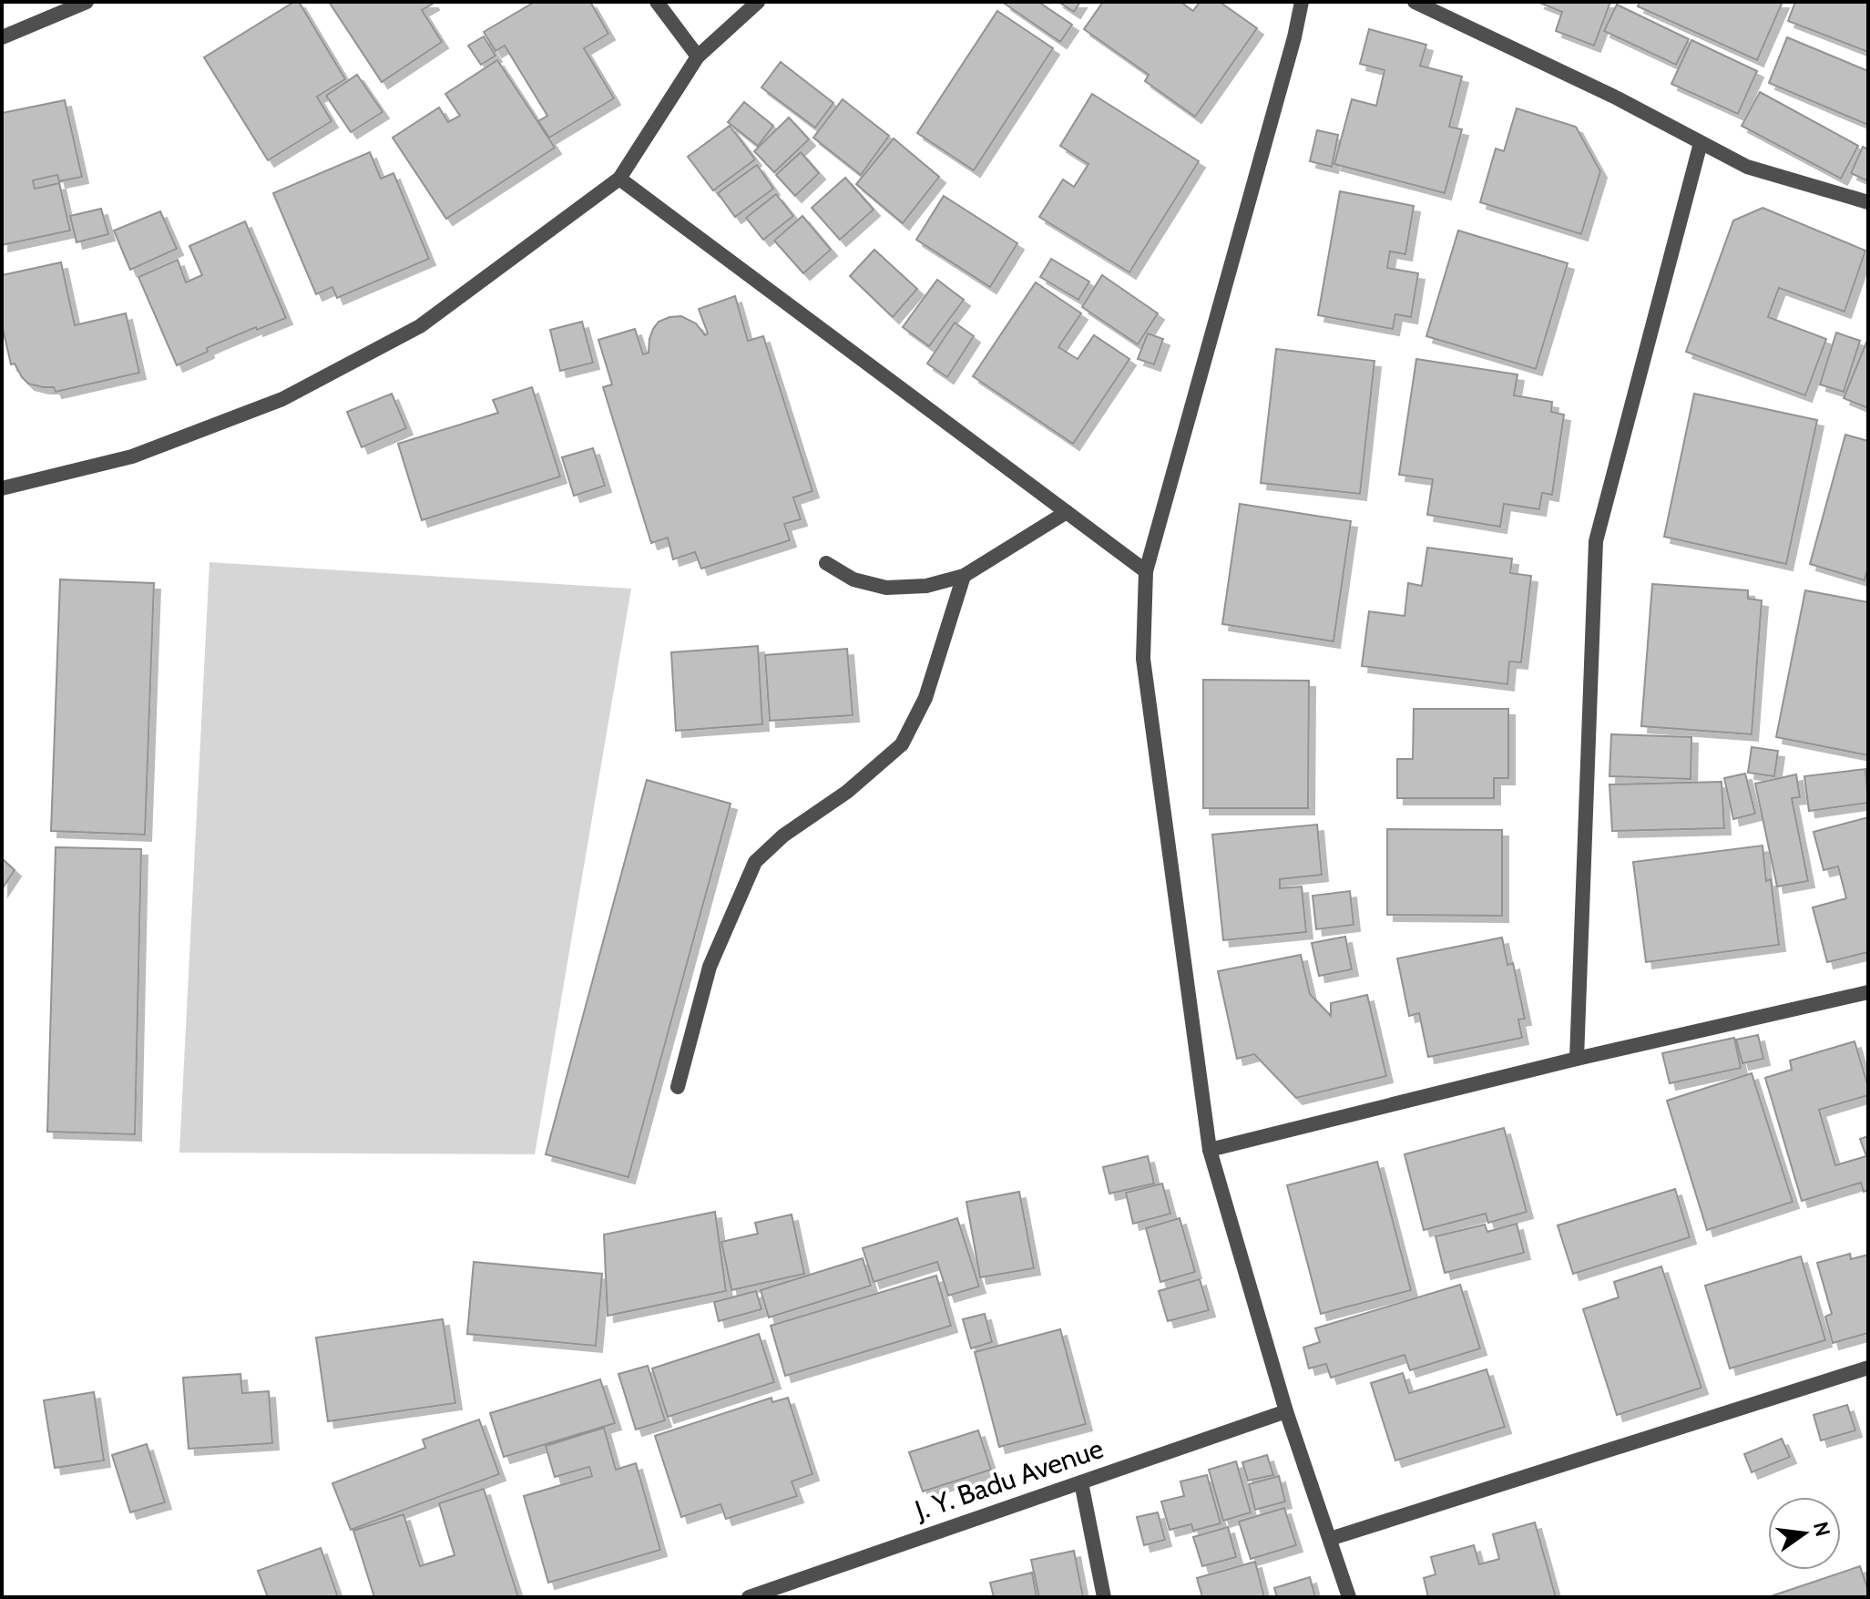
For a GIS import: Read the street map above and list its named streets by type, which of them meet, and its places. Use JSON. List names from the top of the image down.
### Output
{
  "streets": {
    "street": ["J. Y. Badu Avenue"]
  },
  "north": "right"
}
